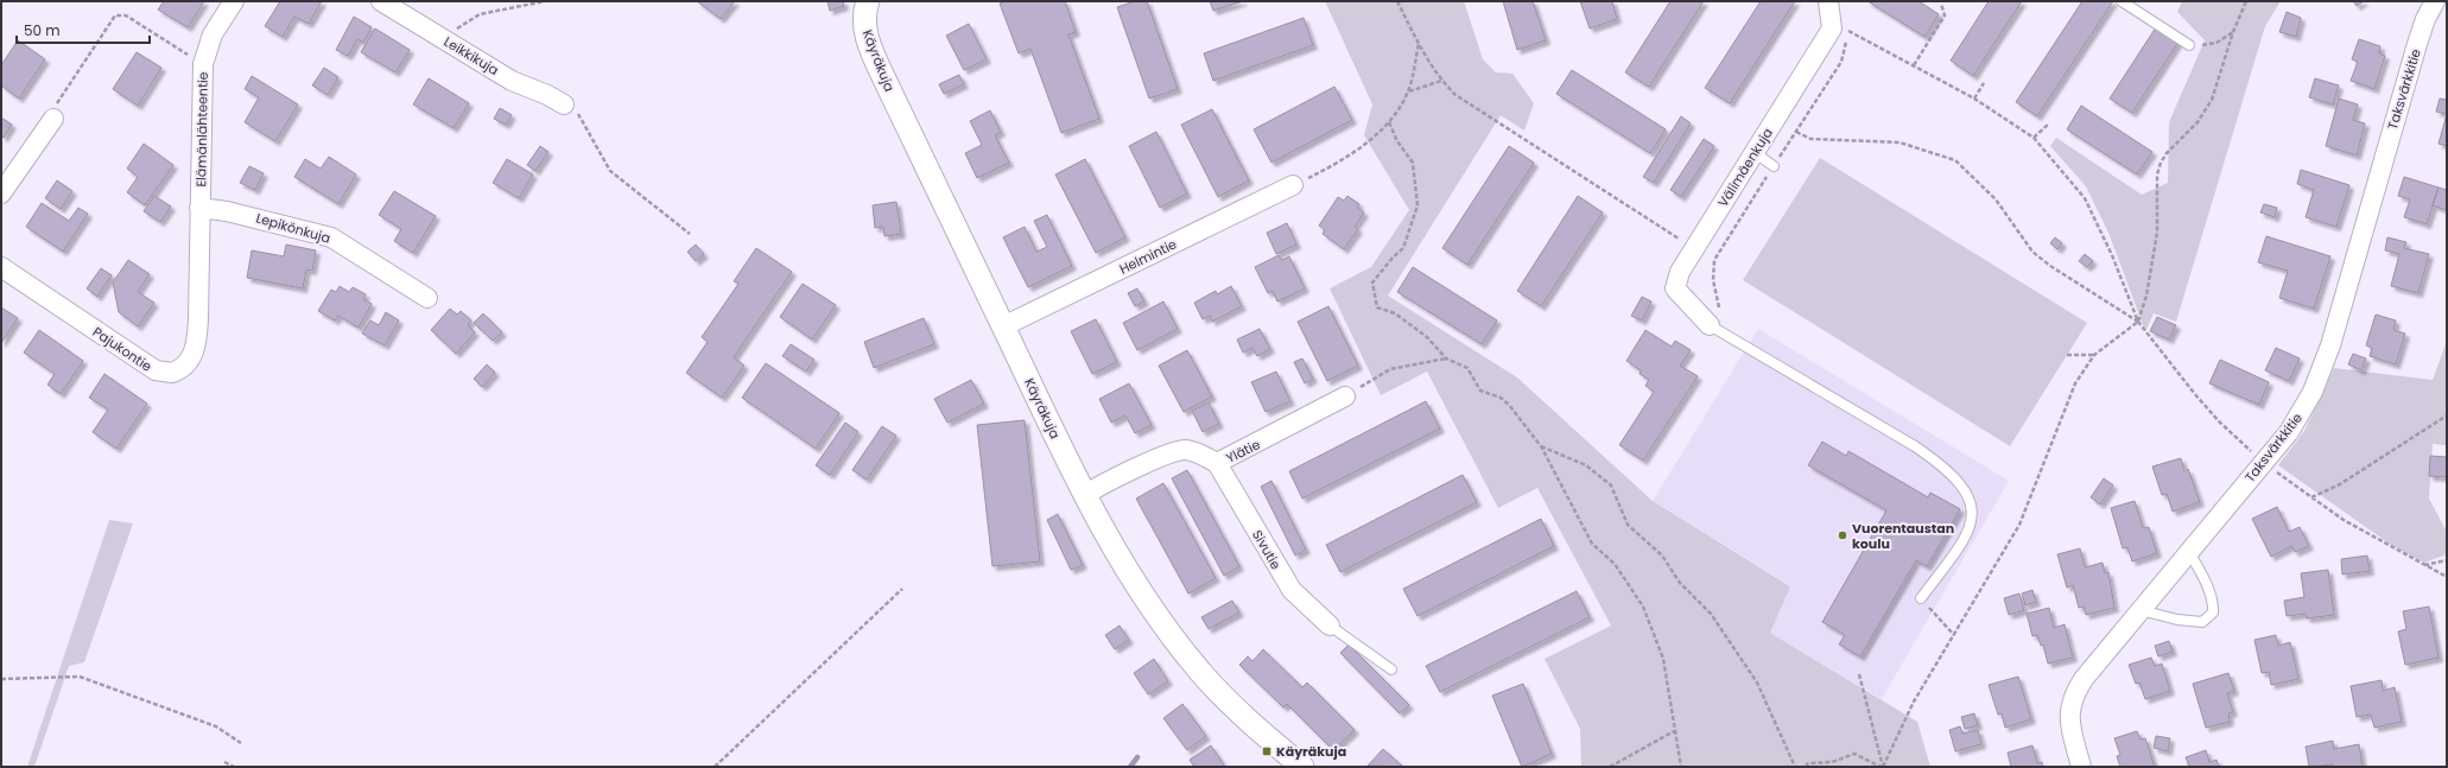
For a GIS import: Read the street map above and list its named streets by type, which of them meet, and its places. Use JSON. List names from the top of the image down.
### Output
{
  "streets": {
    "street": [
      "Leikkikuja",
      "Käyräkuja",
      "Taksvärkkitie",
      "Elämänlähteentie",
      "Välimäenkuja",
      "Lepikönkuja",
      "Helmintie",
      "Pajukontie",
      "Ylätie",
      "Sivutie"
    ]
  },
  "crossings": [
    ["Käyräkuja", "Helmintie"],
    ["Käyräkuja", "Ylätie"],
    ["Elämänlähteentie", "Lepikönkuja"],
    ["Elämänlähteentie", "Pajukontie"],
    ["Lepikönkuja", "Pajukontie"],
    ["Ylätie", "Sivutie"]
  ],
  "places": {
    "other": ["Vuorentaustan koulu"],
    "transit": ["Käyräkuja"]
  },
  "scale_bar": "50 m"
}
